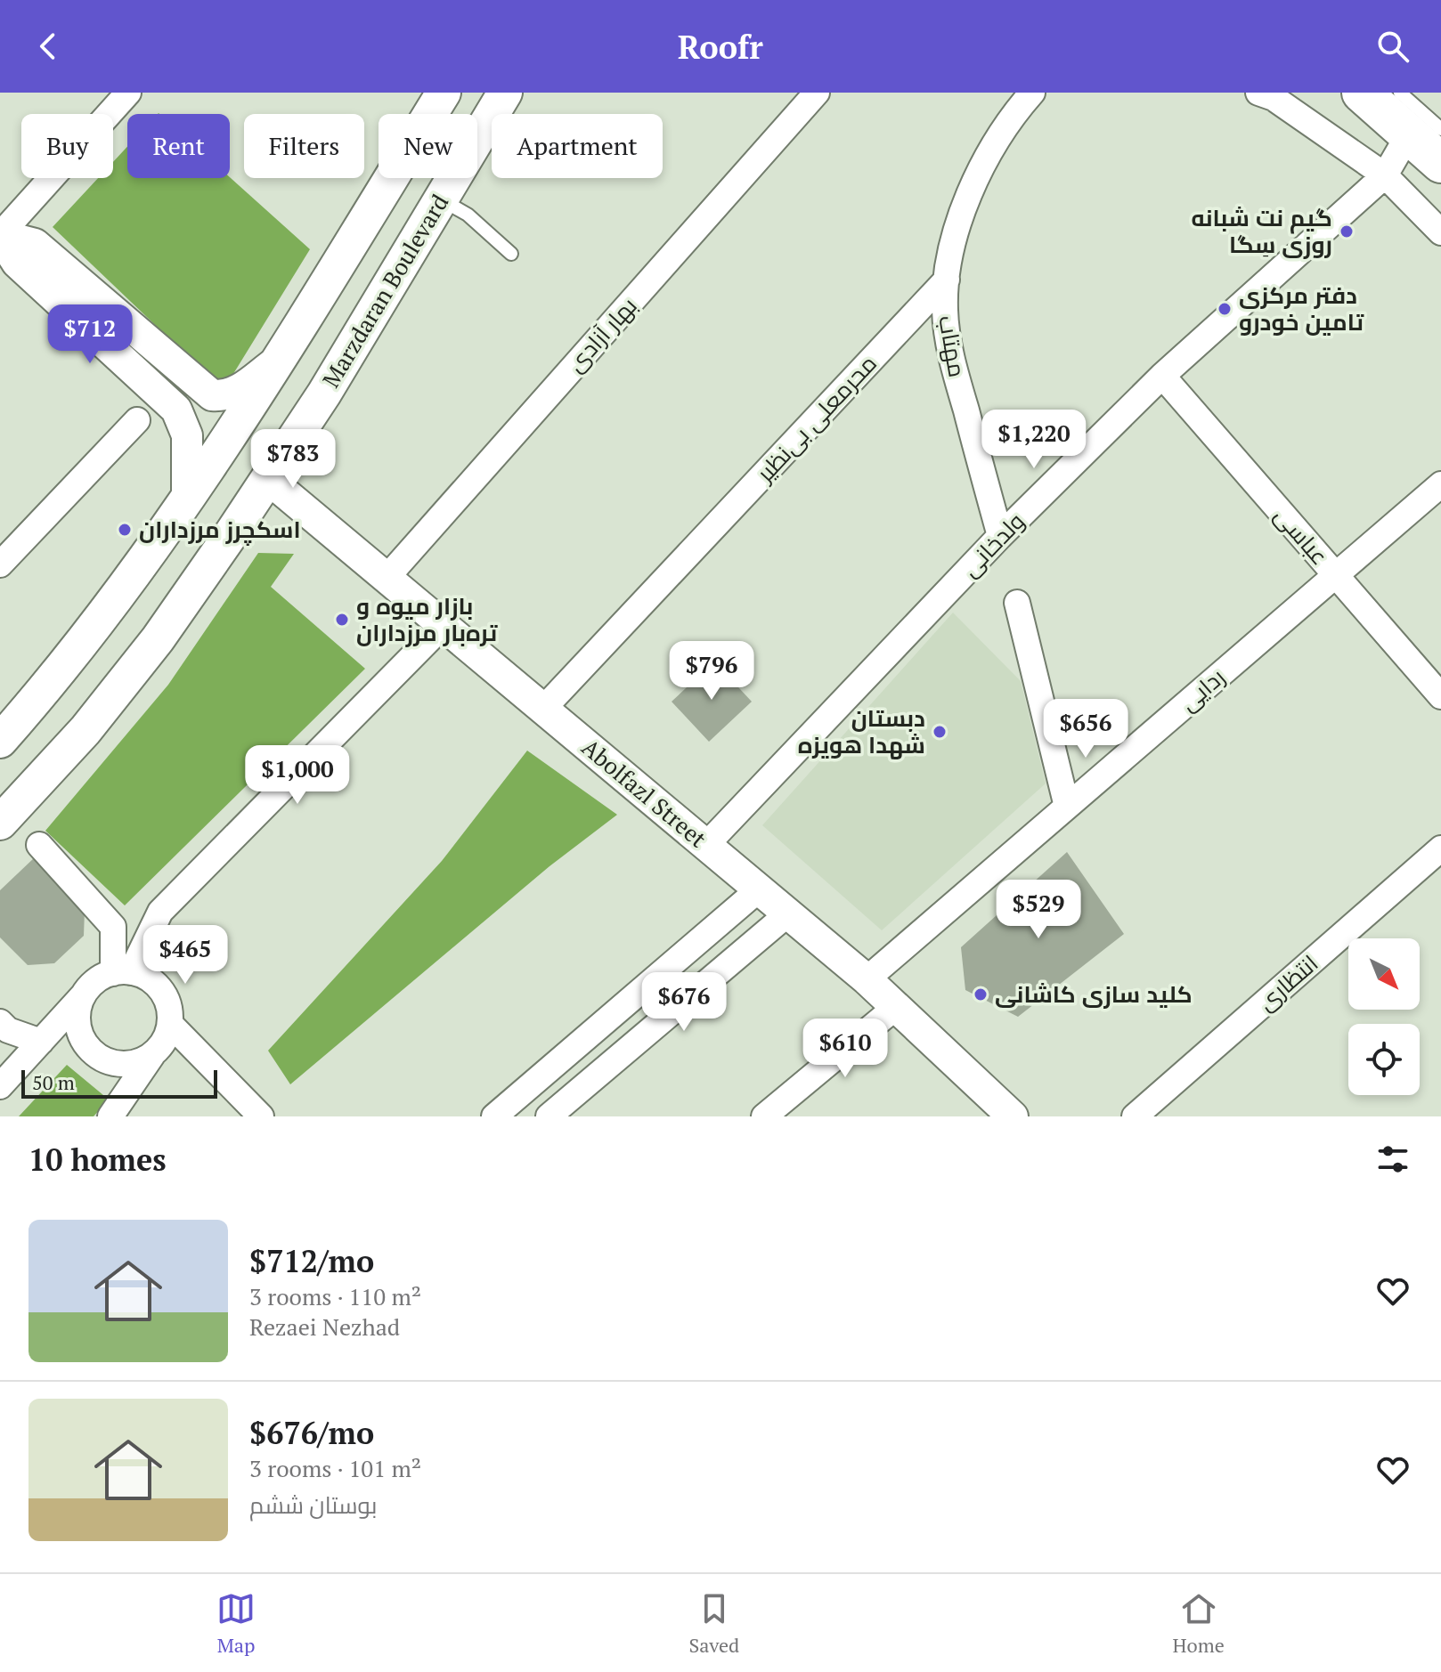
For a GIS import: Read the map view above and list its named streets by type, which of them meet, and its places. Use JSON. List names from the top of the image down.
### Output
{
  "streets": {
    "main road": ["Marzdaran Boulevard"],
    "street": [
      "بهار آزادی",
      "مهتاب",
      "محرمعلی بی‌نظیر",
      "عباسی",
      "ولدخانی",
      "ردایی",
      "Abolfazl Street",
      "انتظاری"
    ]
  },
  "crossings": [
    ["Marzdaran Boulevard", "Abolfazl Street"],
    ["بهار آزادی", "Abolfazl Street"],
    ["مهتاب", "محرمعلی بی‌نظیر"],
    ["مهتاب", "ولدخانی"],
    ["محرمعلی بی‌نظیر", "Abolfazl Street"],
    ["عباسی", "ولدخانی"],
    ["عباسی", "ردایی"],
    ["ولدخانی", "Abolfazl Street"],
    ["ردایی", "Abolfazl Street"]
  ],
  "places": [
    "گیم نت شبانه روزی سِگا",
    "دفتر مرکزی تامین خودرو",
    "اسکچرز مرزداران",
    "بازار میوه و تره‌بار مرزداران",
    "دبستان شهدا هویزه",
    "کلید سازی کاشانی"
  ],
  "scale_bar": "50 m",
  "north": "bottom right",
  "page": {
    "header": "Roofr",
    "chip": [
      "Buy",
      "Rent",
      "Filters",
      "New",
      "Apartment"
    ],
    "price": [
      "$712",
      "$1,220",
      "$783",
      "$796",
      "$656",
      "$1,000",
      "$529",
      "$465",
      "$676",
      "$610"
    ],
    "scale": "50 m",
    "heading": "10 homes",
    "list": [
      {
        "name": "$712/mo",
        "note": "3 rooms · 110 m² · Rezaei Nezhad"
      },
      {
        "name": "$676/mo",
        "note": "3 rooms · 101 m² · بوستان ششم"
      }
    ],
    "tabs": ["Map", "Saved", "Home"]
  }
}
